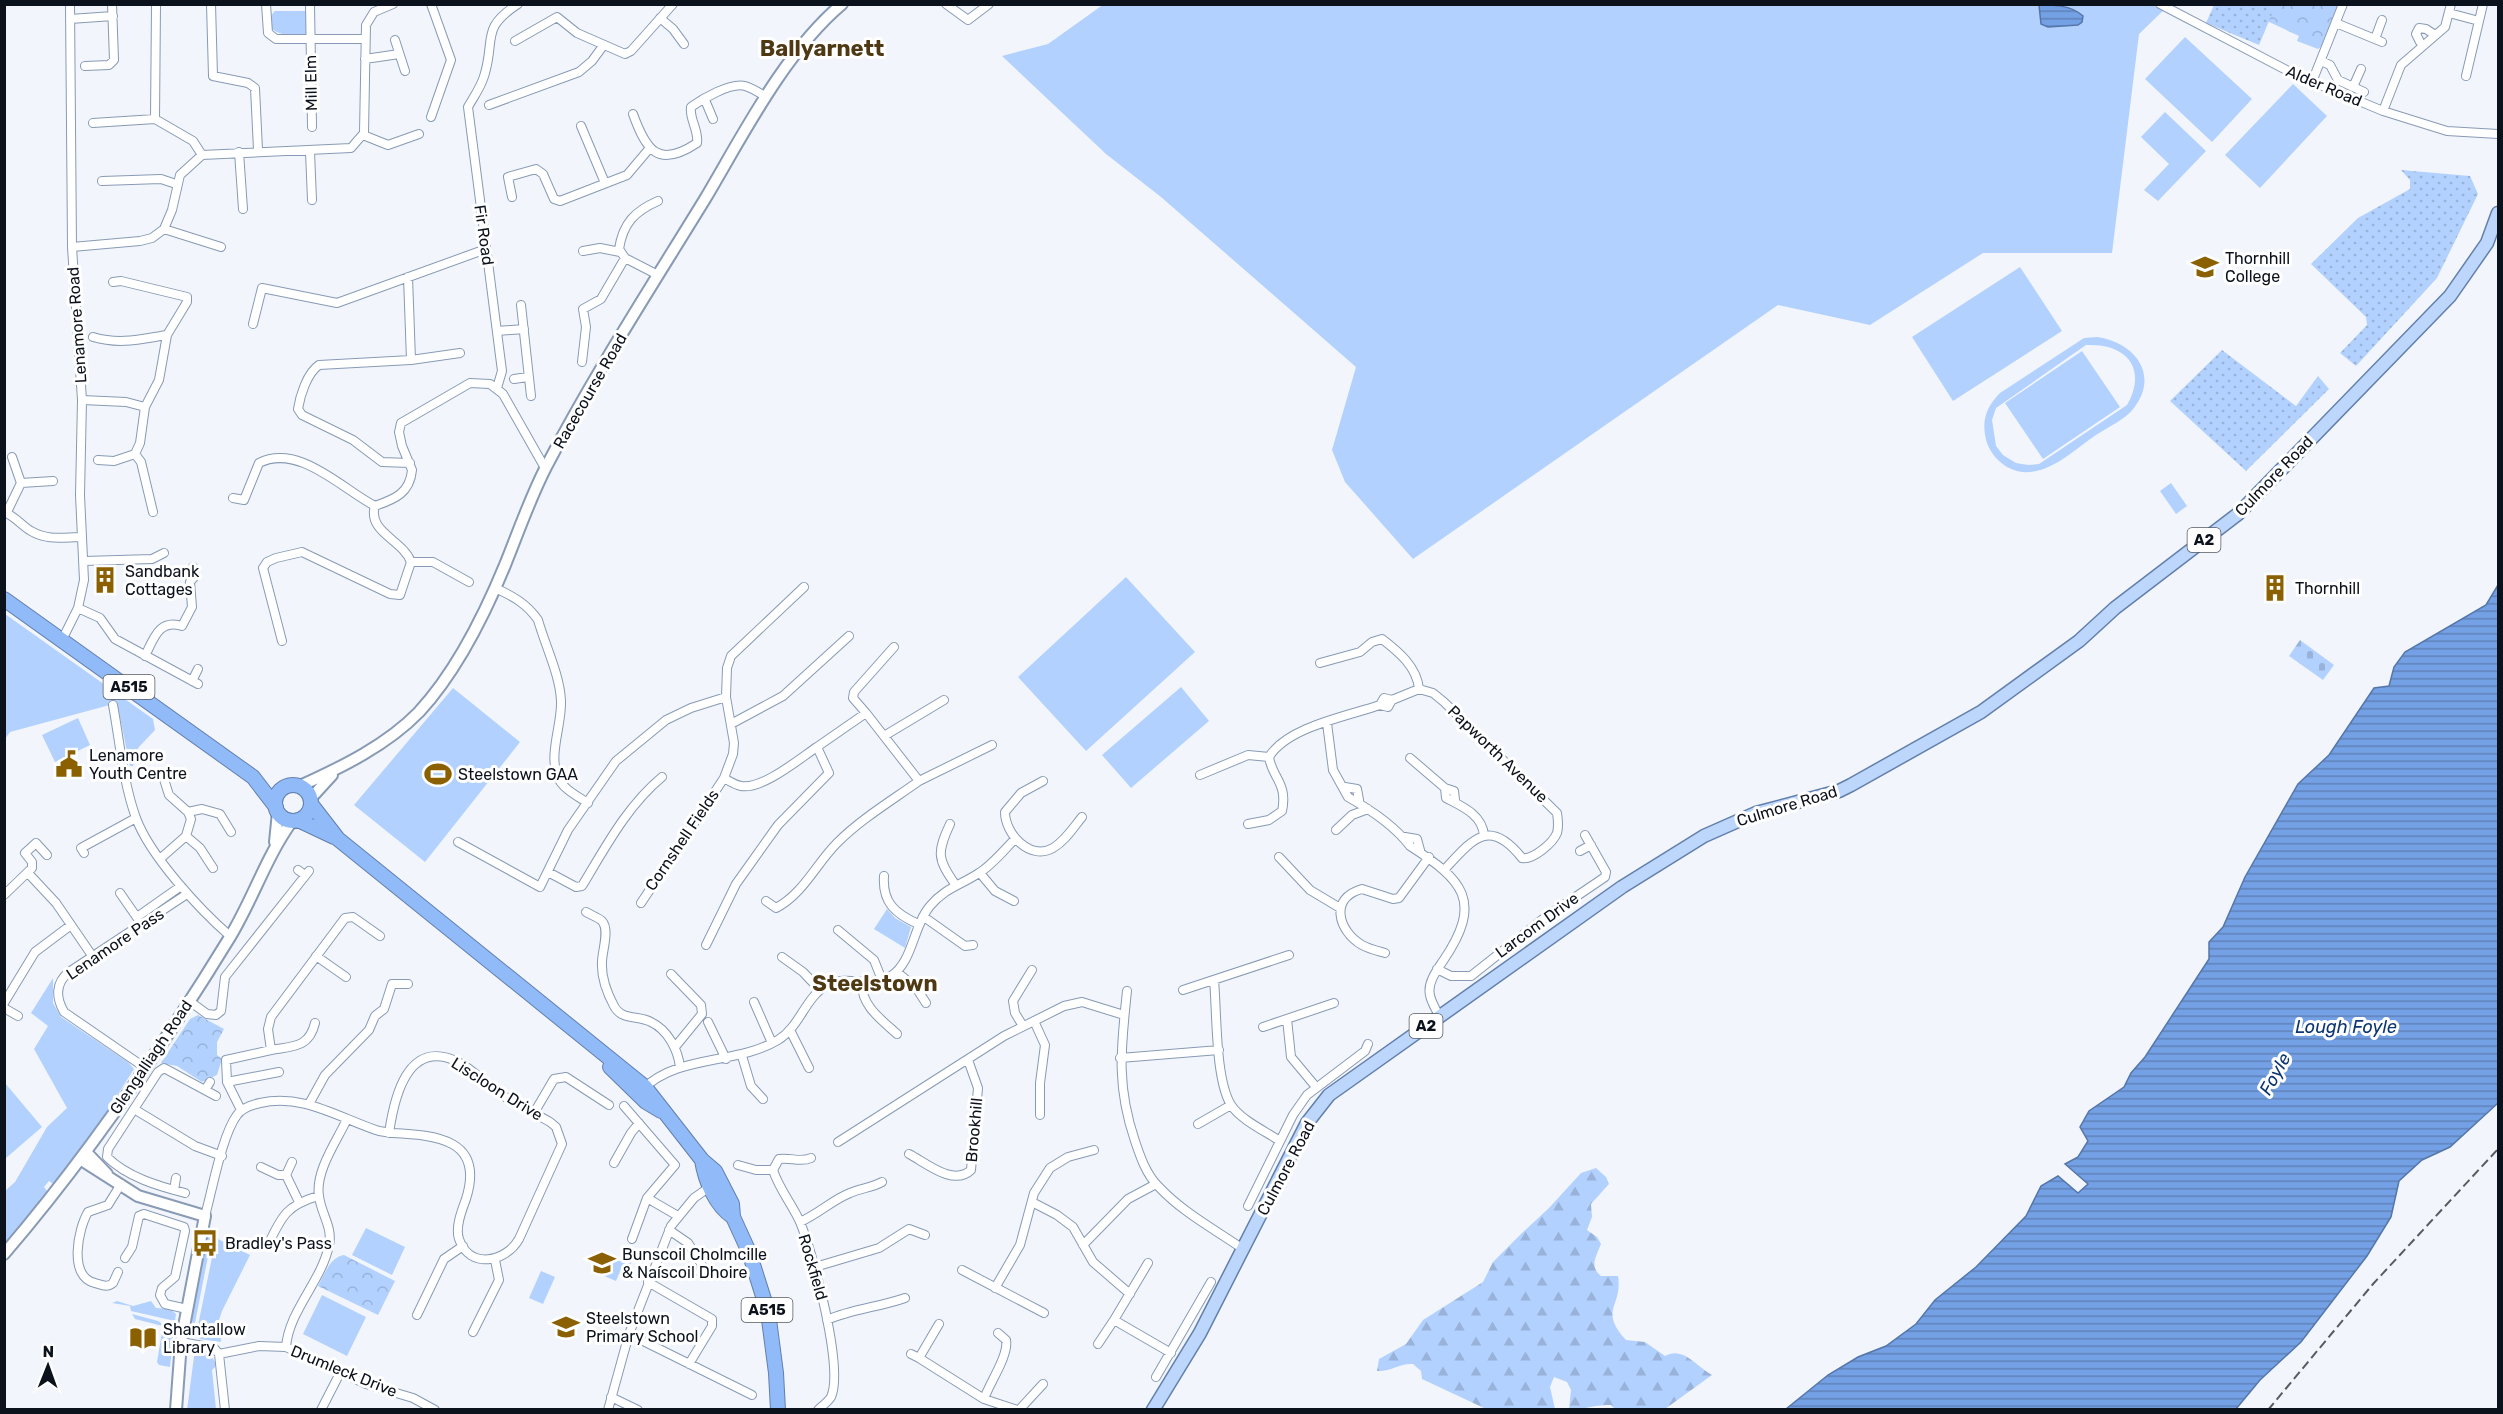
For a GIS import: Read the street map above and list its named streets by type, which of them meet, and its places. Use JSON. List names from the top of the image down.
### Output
{
  "streets": {
    "highway": ["A515"],
    "main road": ["Culmore Road", "A2"],
    "street": [
      "Mill Elm",
      "Alder Road",
      "Fir Road",
      "Lenamore Road",
      "Racecourse Road",
      "Papworth Avenue",
      "Cornshell Fields",
      "Larcom Drive",
      "Lenamore Pass",
      "Glengalliagh Road",
      "Liscloon Drive",
      "Brookhill",
      "Rockfield",
      "Drumleck Drive"
    ]
  },
  "crossings": [
    ["Lenamore Road", "A515"],
    ["Racecourse Road", "A515"],
    ["Racecourse Road", "Glengalliagh Road"],
    ["A515", "Glengalliagh Road"],
    ["Lenamore Pass", "Glengalliagh Road"]
  ],
  "districts": ["Ballyarnett", "Steelstown"],
  "water": ["Lough Foyle", "Foyle"],
  "places": {
    "school or university": ["Thornhill College", "Bunscoil Cholmcille & Naíscoil Dhoire", "Steelstown Primary School"],
    "building": ["Sandbank Cottages", "Thornhill"],
    "public building": ["Lenamore Youth Centre"],
    "sports": ["Steelstown GAA"],
    "bus stop": ["Bradley's Pass"],
    "library": ["Shantallow Library"]
  },
  "north": "top"
}
